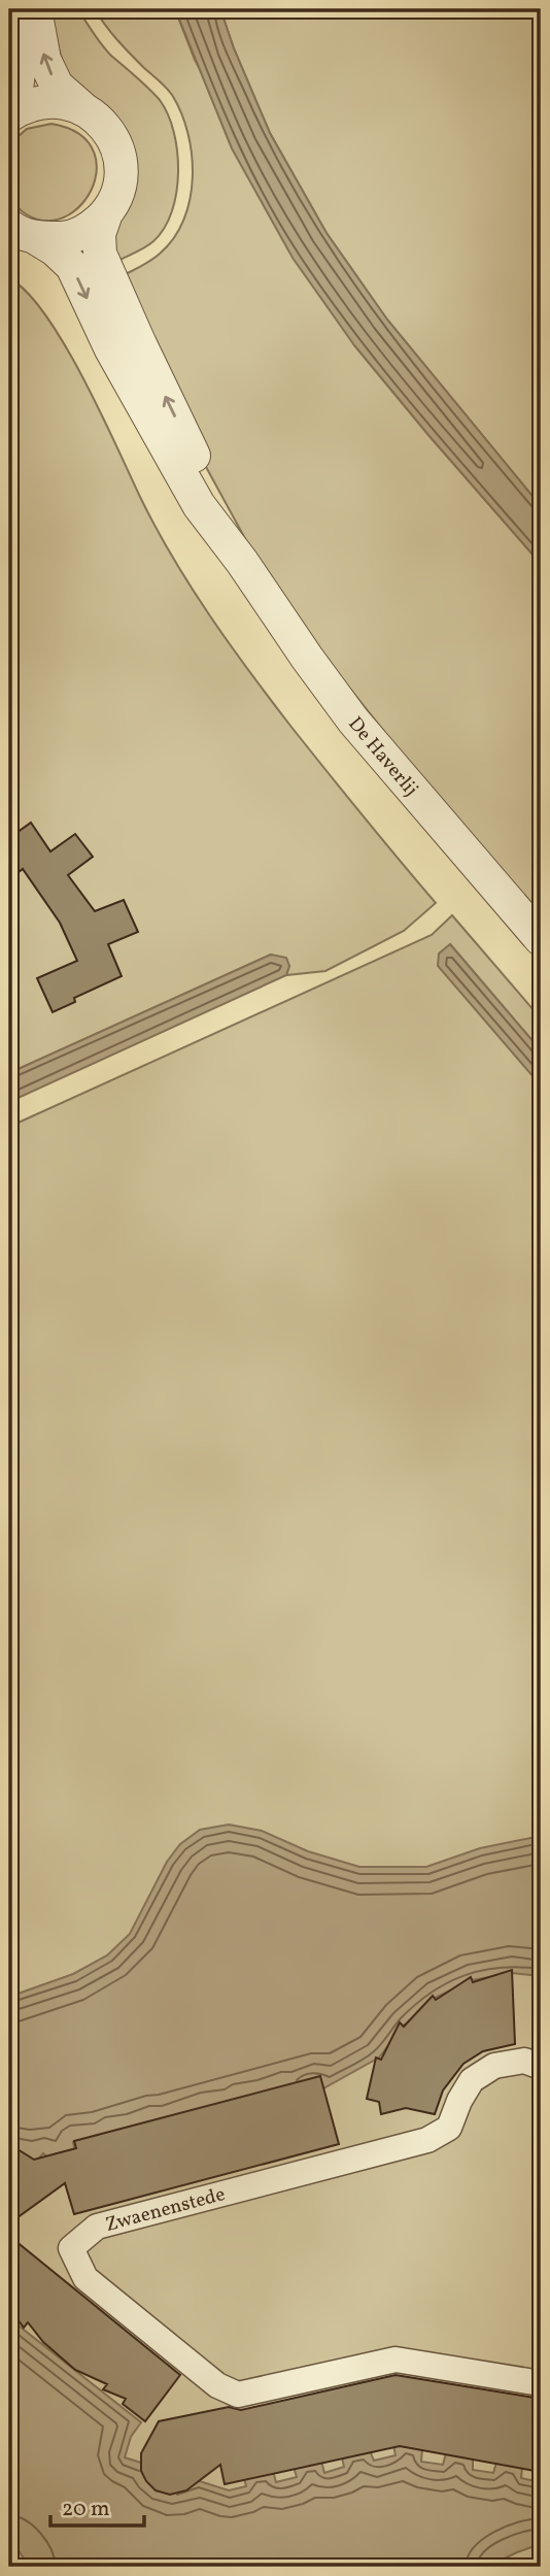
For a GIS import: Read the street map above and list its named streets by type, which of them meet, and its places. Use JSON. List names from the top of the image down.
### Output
{
  "streets": {
    "street": ["De Haverlij", "Zwaenenstede"]
  },
  "scale_bar": "20 m"
}
